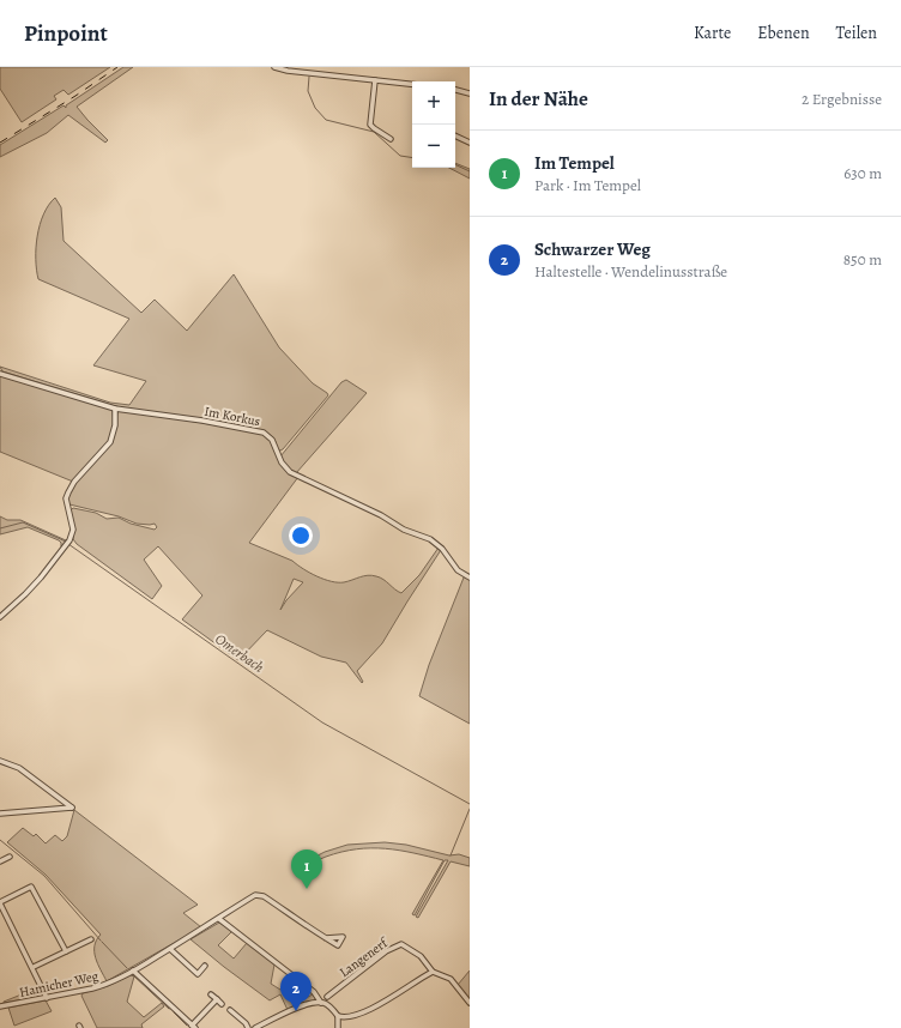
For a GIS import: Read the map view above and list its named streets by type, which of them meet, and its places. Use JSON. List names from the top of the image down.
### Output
{
  "streets": {
    "street": ["Im Korkus", "Langenerf", "Hamicher Weg"]
  },
  "water": ["Omerbach"],
  "page": {
    "header": "Pinpoint",
    "nav": ["Karte", "Ebenen", "Teilen"],
    "heading": ["In der Nähe", "2 Ergebnisse"],
    "map_buttons": ["+", "−"],
    "list": [
      {
        "mark": "1",
        "name": "Im Tempel",
        "note": "Park · Im Tempel",
        "value": "630 m"
      },
      {
        "mark": "2",
        "name": "Schwarzer Weg",
        "note": "Haltestelle · Wendelinusstraße",
        "value": "850 m"
      }
    ],
    "pins": ["1", "2"]
  }
}
